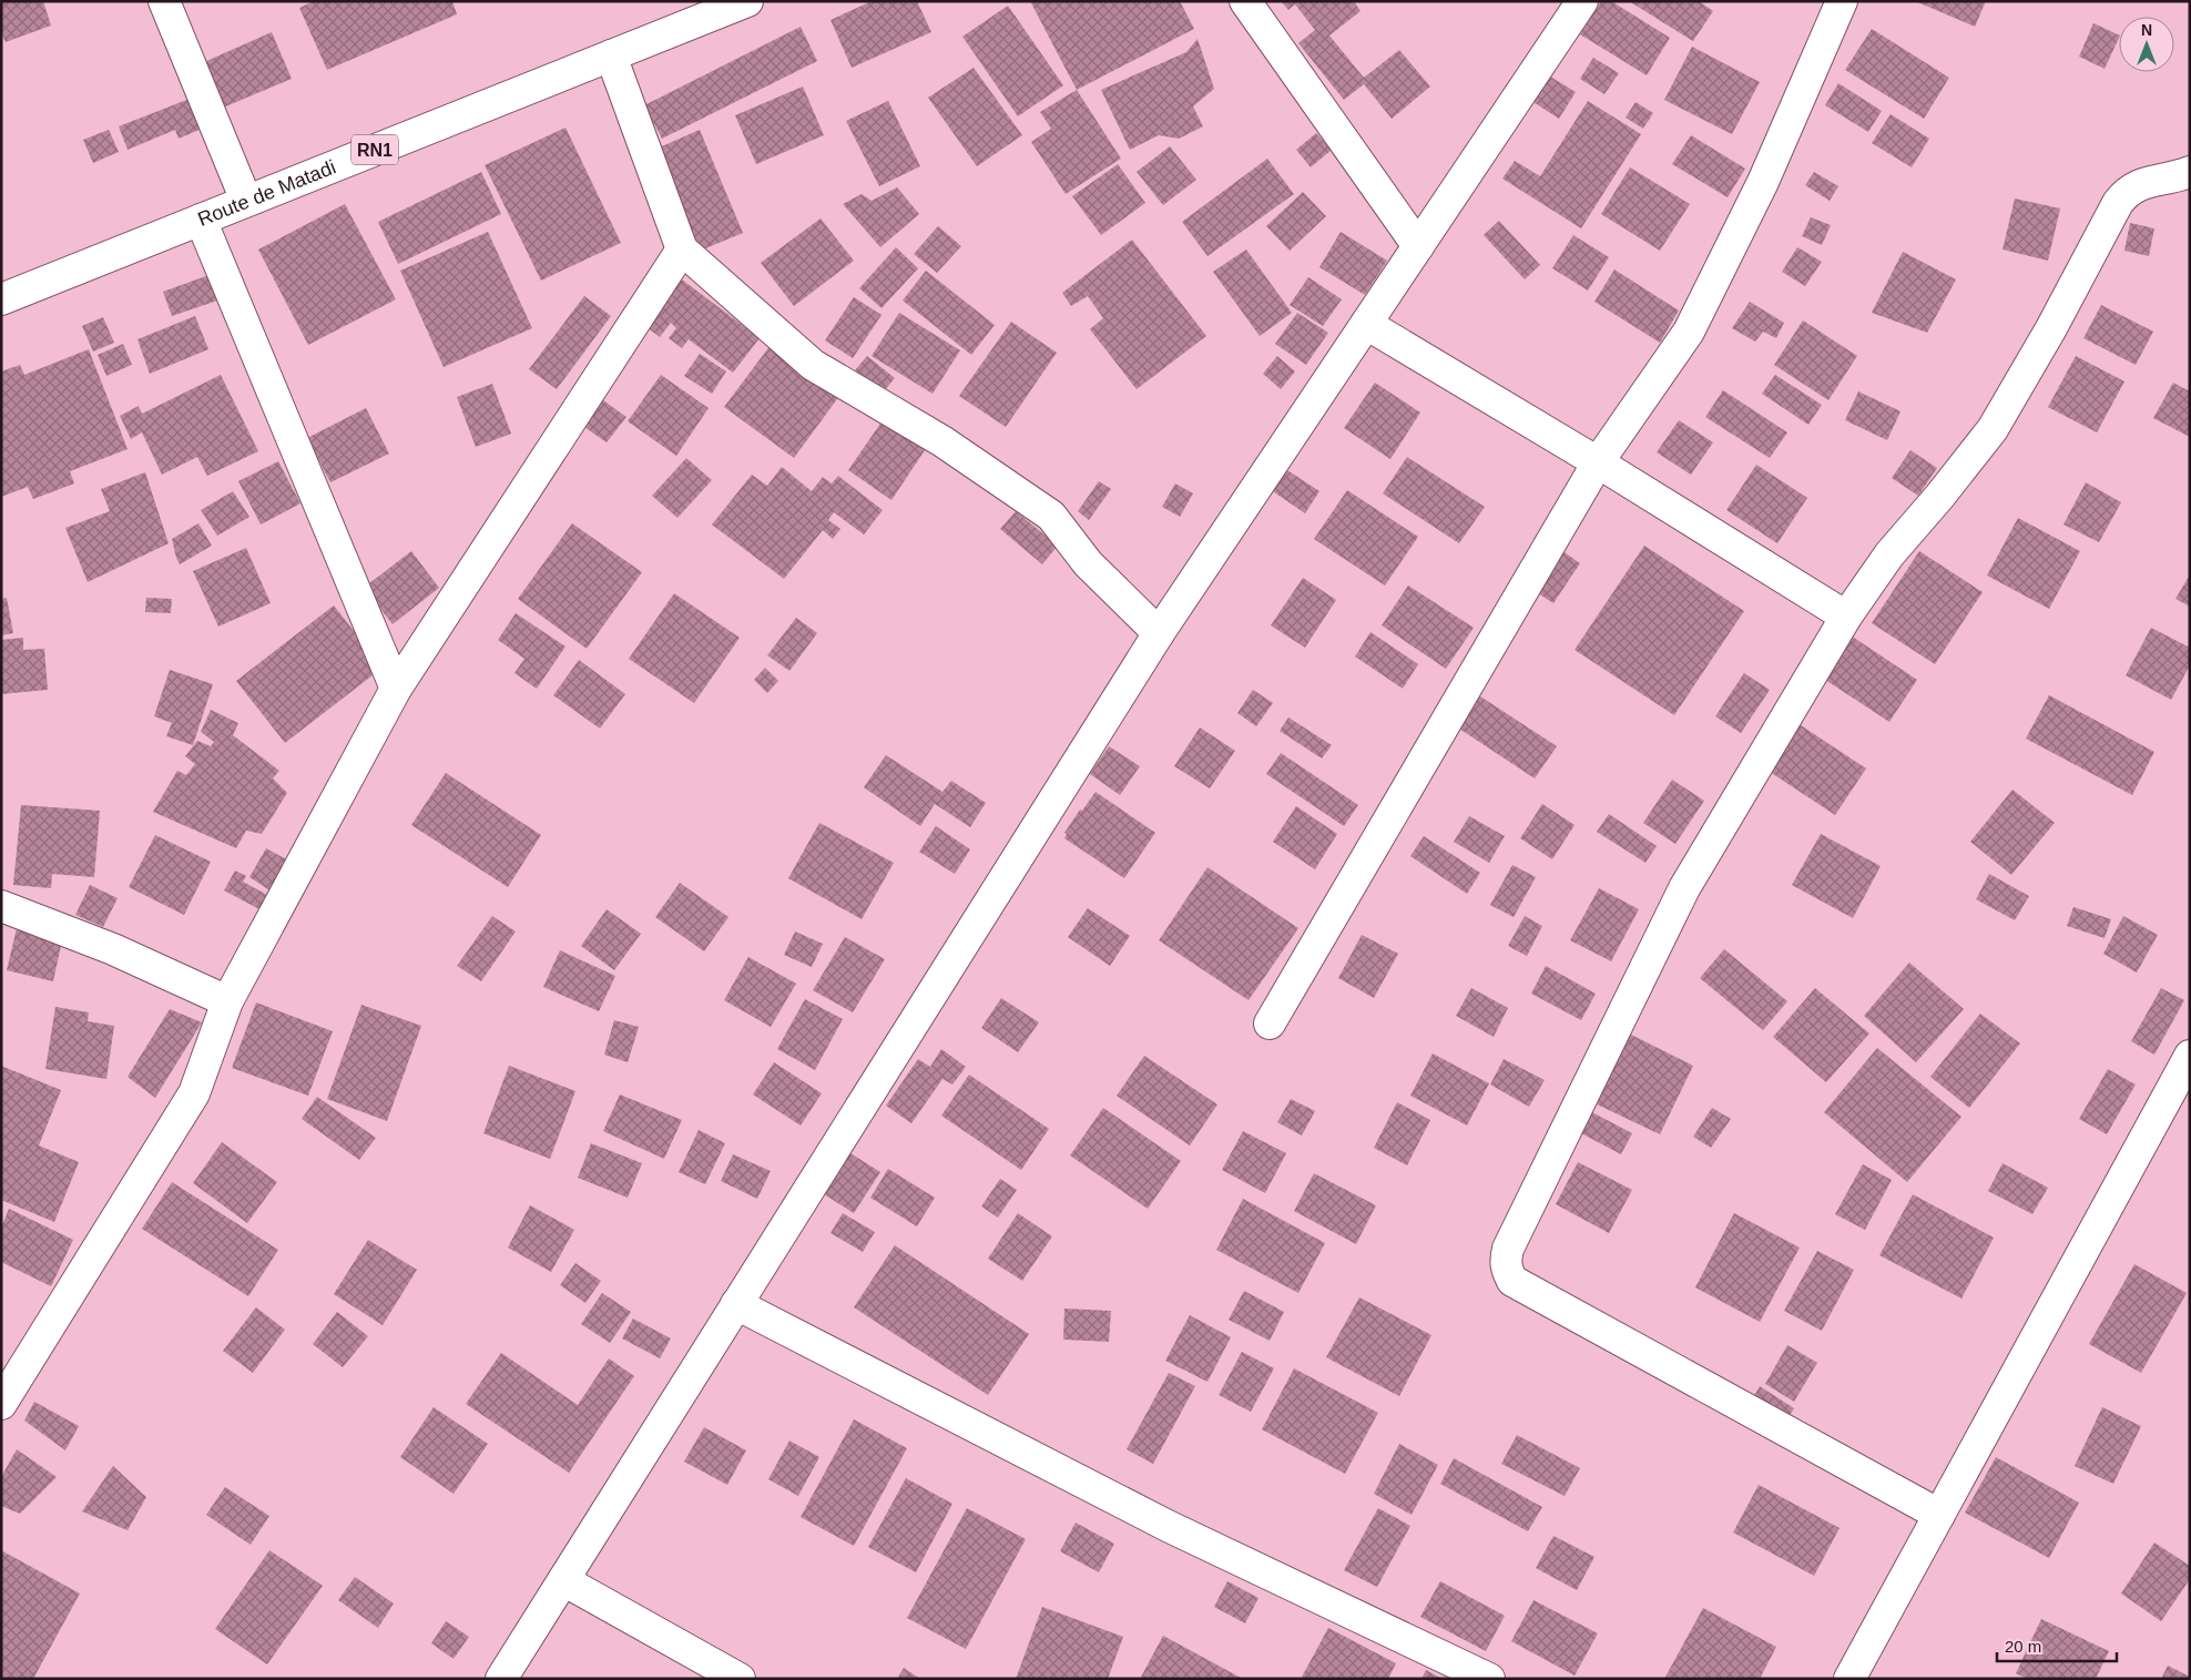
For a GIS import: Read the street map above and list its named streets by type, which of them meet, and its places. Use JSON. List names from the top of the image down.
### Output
{
  "streets": {
    "main road": ["RN1", "Route de Matadi"]
  },
  "scale_bar": "20 m",
  "north": "top"
}
